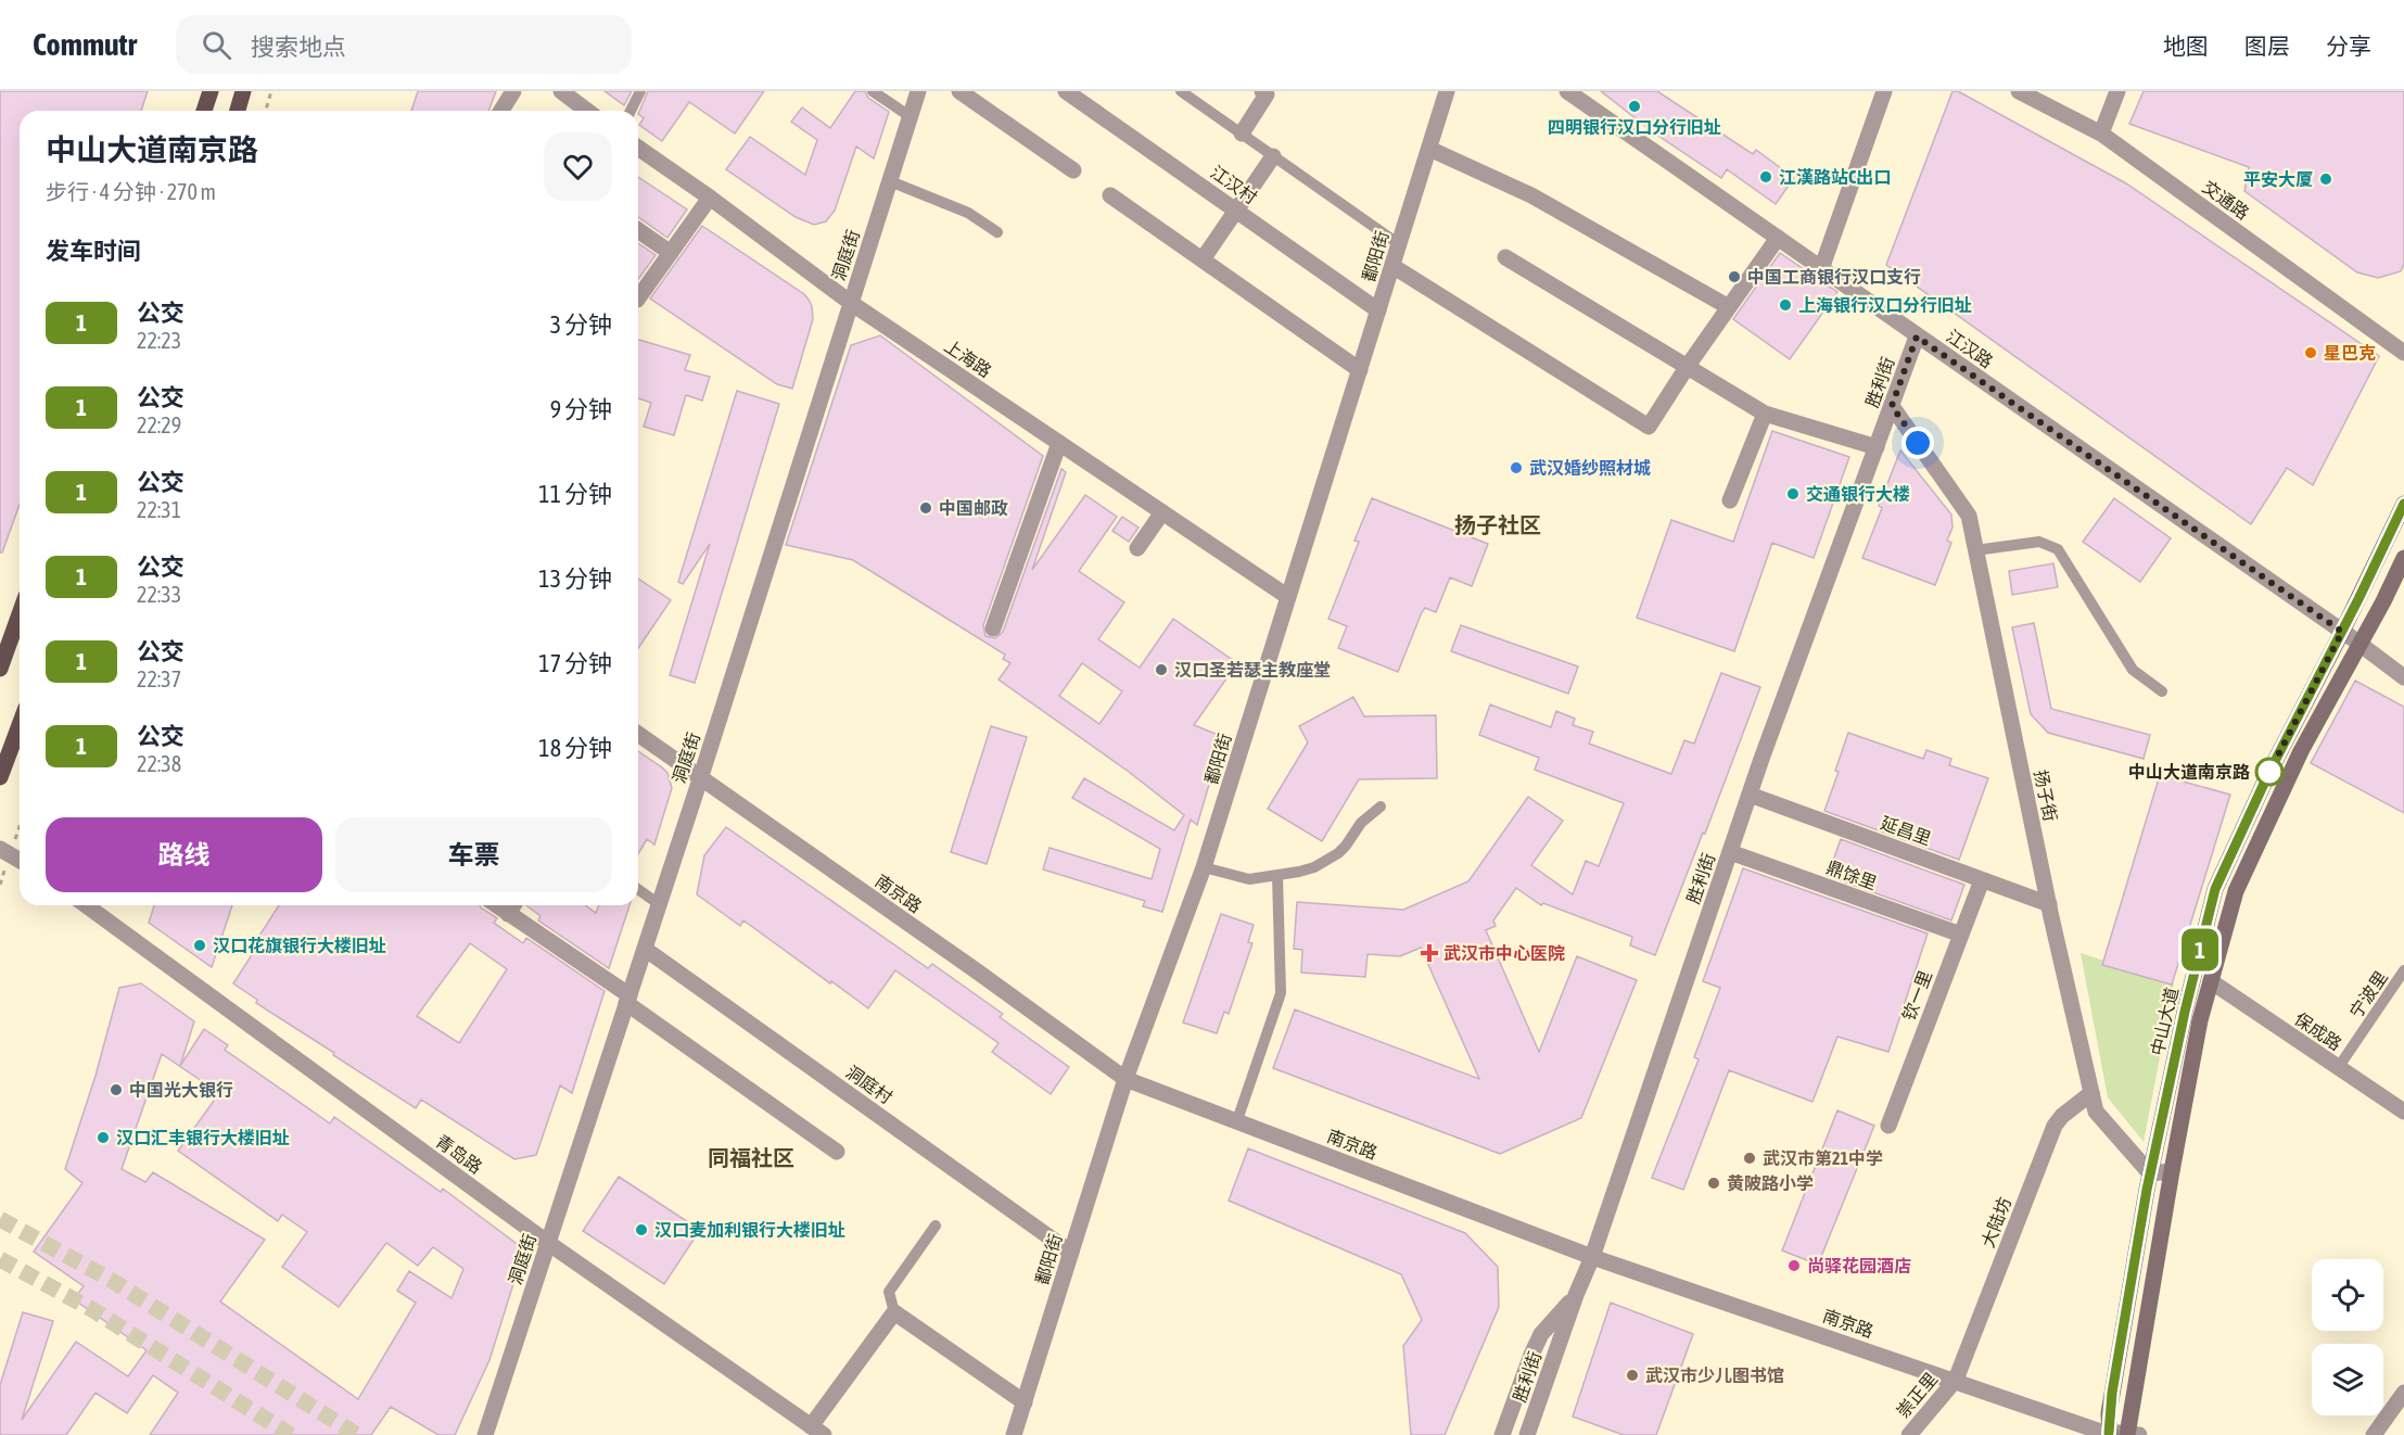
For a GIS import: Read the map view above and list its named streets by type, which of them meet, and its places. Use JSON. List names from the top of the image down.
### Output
{
  "streets": {
    "main road": ["中山大道"],
    "street": [
      "江汉村",
      "交通路",
      "洞庭街",
      "鄱阳街",
      "江汉路",
      "上海路",
      "胜利街",
      "扬子街",
      "延昌里",
      "鼎馀里",
      "南京路",
      "钦一里",
      "保成路",
      "洞庭村",
      "青岛路",
      "大陆坊",
      "崇正里"
    ],
    "lane": ["宁波里"]
  },
  "crossings": [
    ["江汉村", "鄱阳街"],
    ["洞庭街", "上海路"],
    ["洞庭街", "南京路"],
    ["洞庭街", "洞庭村"],
    ["洞庭街", "青岛路"],
    ["鄱阳街", "上海路"],
    ["鄱阳街", "南京路"],
    ["鄱阳街", "洞庭村"],
    ["江汉路", "胜利街"],
    ["江汉路", "中山大道"],
    ["胜利街", "扬子街"],
    ["胜利街", "延昌里"],
    ["胜利街", "鼎馀里"],
    ["胜利街", "南京路"],
    ["扬子街", "延昌里"],
    ["扬子街", "中山大道"],
    ["扬子街", "大陆坊"],
    ["延昌里", "钦一里"],
    ["鼎馀里", "钦一里"],
    ["南京路", "中山大道"],
    ["南京路", "大陆坊"],
    ["南京路", "崇正里"],
    ["宁波里", "保成路"],
    ["中山大道", "保成路"],
    ["大陆坊", "崇正里"]
  ],
  "districts": ["扬子社区", "同福社区"],
  "places": {
    "other": [
      "四明银行汉口分行旧址",
      "江漢路站C出口",
      "平安大厦",
      "中国工商银行汉口支行",
      "上海银行汉口分行旧址",
      "星巴克",
      "武汉婚纱照材城",
      "交通银行大楼",
      "中国邮政",
      "汉口圣若瑟主教座堂",
      "中山大道南京路",
      "汉口花旗银行大楼旧址",
      "中国光大银行",
      "汉口汇丰银行大楼旧址",
      "武汉市第21中学",
      "黄陂路小学",
      "汉口麦加利银行大楼旧址",
      "尚驿花园酒店",
      "武汉市少儿图书馆"
    ],
    "health": ["武汉市中心医院"]
  },
  "lines": ["bus line 1"],
  "page": {
    "header": "Commutr",
    "search": "搜索地点",
    "nav": ["地图", "图层", "分享"],
    "on_map": "1",
    "heading": [
      ["中山大道南京路", "步行 · 4 分钟 · 270 m"],
      "发车时间"
    ],
    "list": [
      {
        "mark": "1",
        "name": "公交",
        "note": "22:23",
        "value": "3 分钟"
      },
      {
        "mark": "1",
        "name": "公交",
        "note": "22:29",
        "value": "9 分钟"
      },
      {
        "mark": "1",
        "name": "公交",
        "note": "22:31",
        "value": "11 分钟"
      },
      {
        "mark": "1",
        "name": "公交",
        "note": "22:33",
        "value": "13 分钟"
      },
      {
        "mark": "1",
        "name": "公交",
        "note": "22:37",
        "value": "17 分钟"
      },
      {
        "mark": "1",
        "name": "公交",
        "note": "22:38",
        "value": "18 分钟"
      }
    ],
    "buttons": ["路线", "车票"]
  }
}
